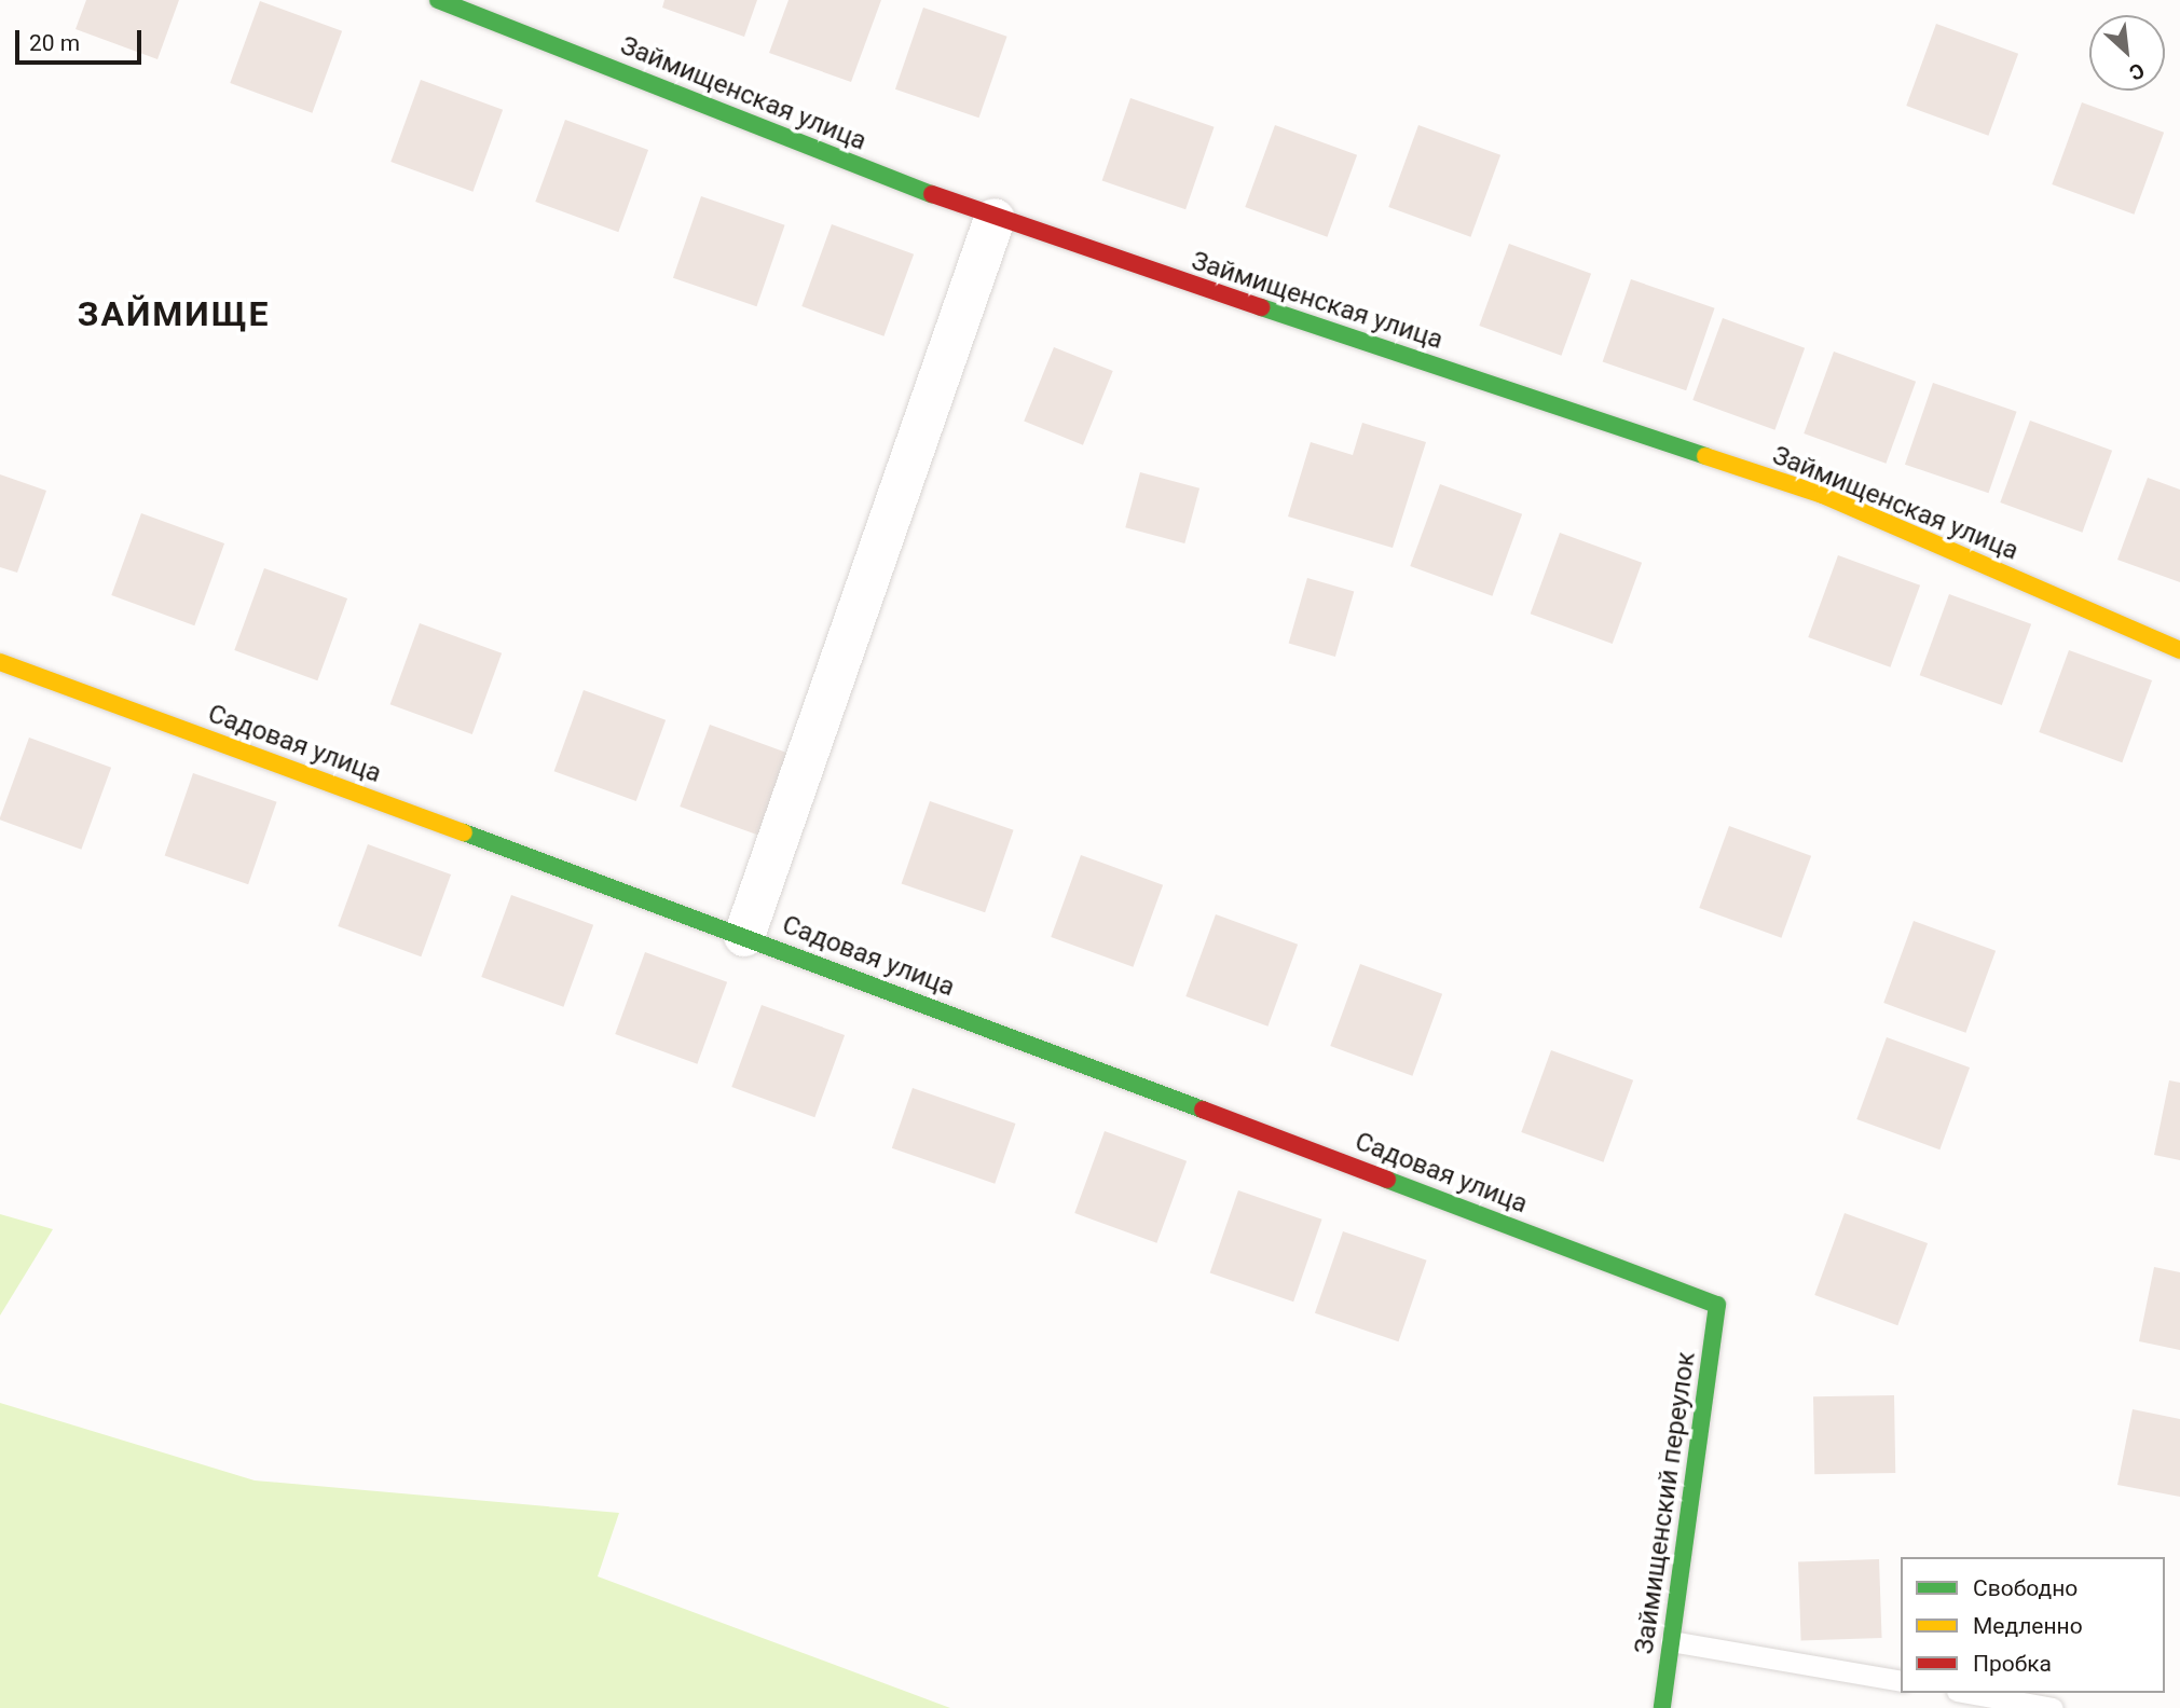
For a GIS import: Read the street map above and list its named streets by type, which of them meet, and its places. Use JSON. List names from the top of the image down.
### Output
{
  "streets": {
    "street": ["Займищенская улица", "Садовая улица", "Займищенский переулок"]
  },
  "crossings": [
    ["Садовая улица", "Займищенский переулок"]
  ],
  "districts": ["ЗАЙМИЩЕ"],
  "legend": ["Свободно", "Медленно", "Пробка"],
  "scale_bar": "20 m",
  "north": "bottom right"
}
